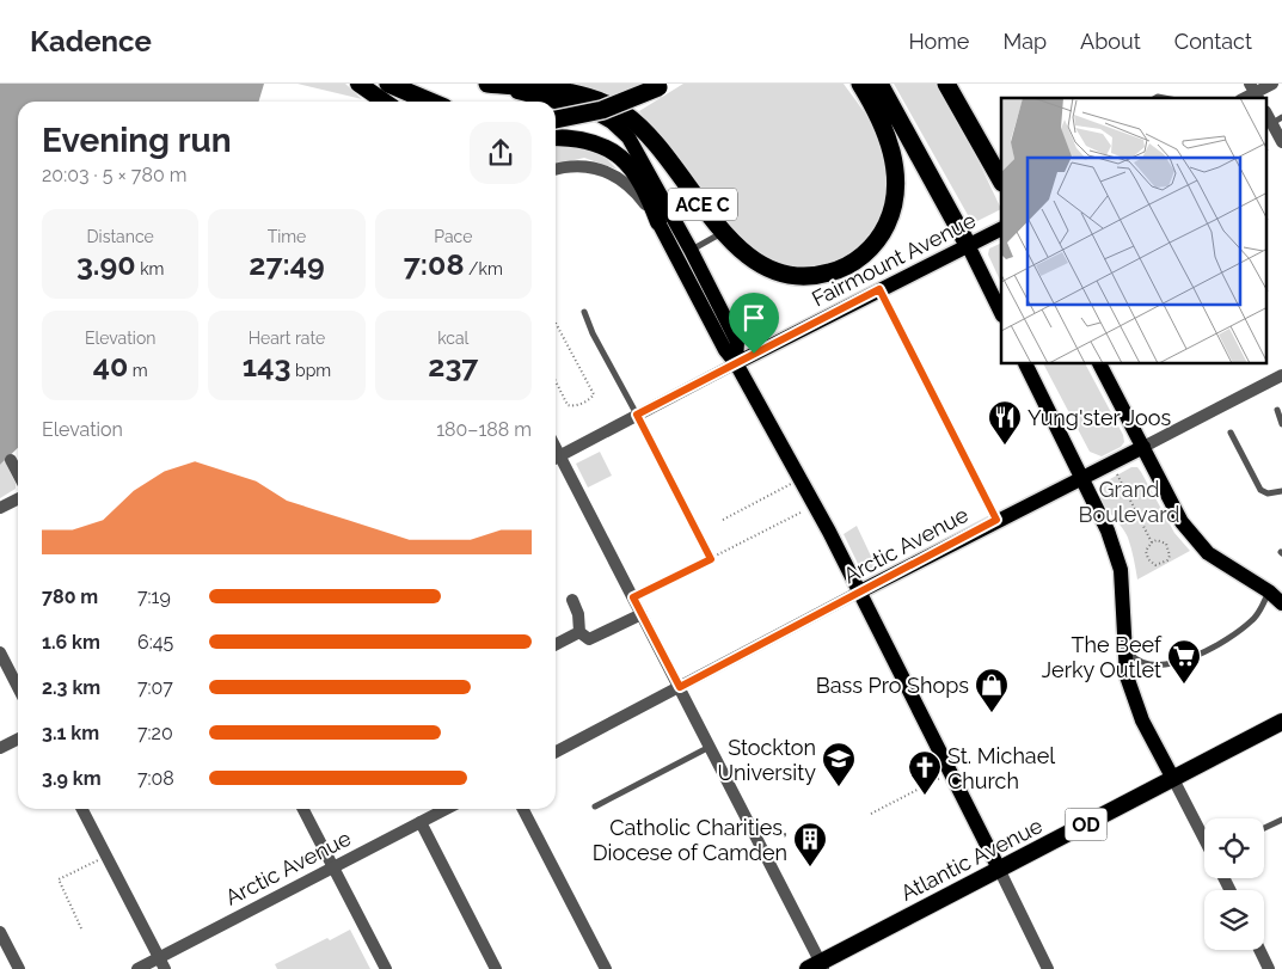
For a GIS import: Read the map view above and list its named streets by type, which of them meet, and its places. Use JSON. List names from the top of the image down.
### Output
{
  "streets": {
    "highway": ["ACE C", "OD", "Atlantic Avenue"],
    "main road": ["Fairmount Avenue", "Arctic Avenue"]
  },
  "parks": ["Grand Boulevard"],
  "places": {
    "restaurant": ["Yung'ster Joos"],
    "supermarket": ["The Beef Jerky Outlet"],
    "shop": ["Bass Pro Shops"],
    "school or university": ["Stockton University"],
    "church": ["St. Michael Church"],
    "building": ["Catholic Charities, Diocese of Camden"]
  },
  "page": {
    "header": "Kadence",
    "nav": [
      "Home",
      "Map",
      "About",
      "Contact"
    ],
    "heading": ["Evening run", "20:03 · 5 × 780 m"],
    "stats": [
      ["Distance", "3.90 km"],
      ["Time", "27:49"],
      ["Pace", "7:08 /km"],
      ["Elevation", "40 m"],
      ["Heart rate", "143 bpm"],
      ["kcal", "237"]
    ],
    "chart": ["Elevation", "180–188 m"],
    "list": [
      {
        "name": "780 m",
        "note": "7:19"
      },
      {
        "name": "1.6 km",
        "note": "6:45"
      },
      {
        "name": "2.3 km",
        "note": "7:07"
      },
      {
        "name": "3.1 km",
        "note": "7:20"
      },
      {
        "name": "3.9 km",
        "note": "7:08"
      }
    ]
  }
}
